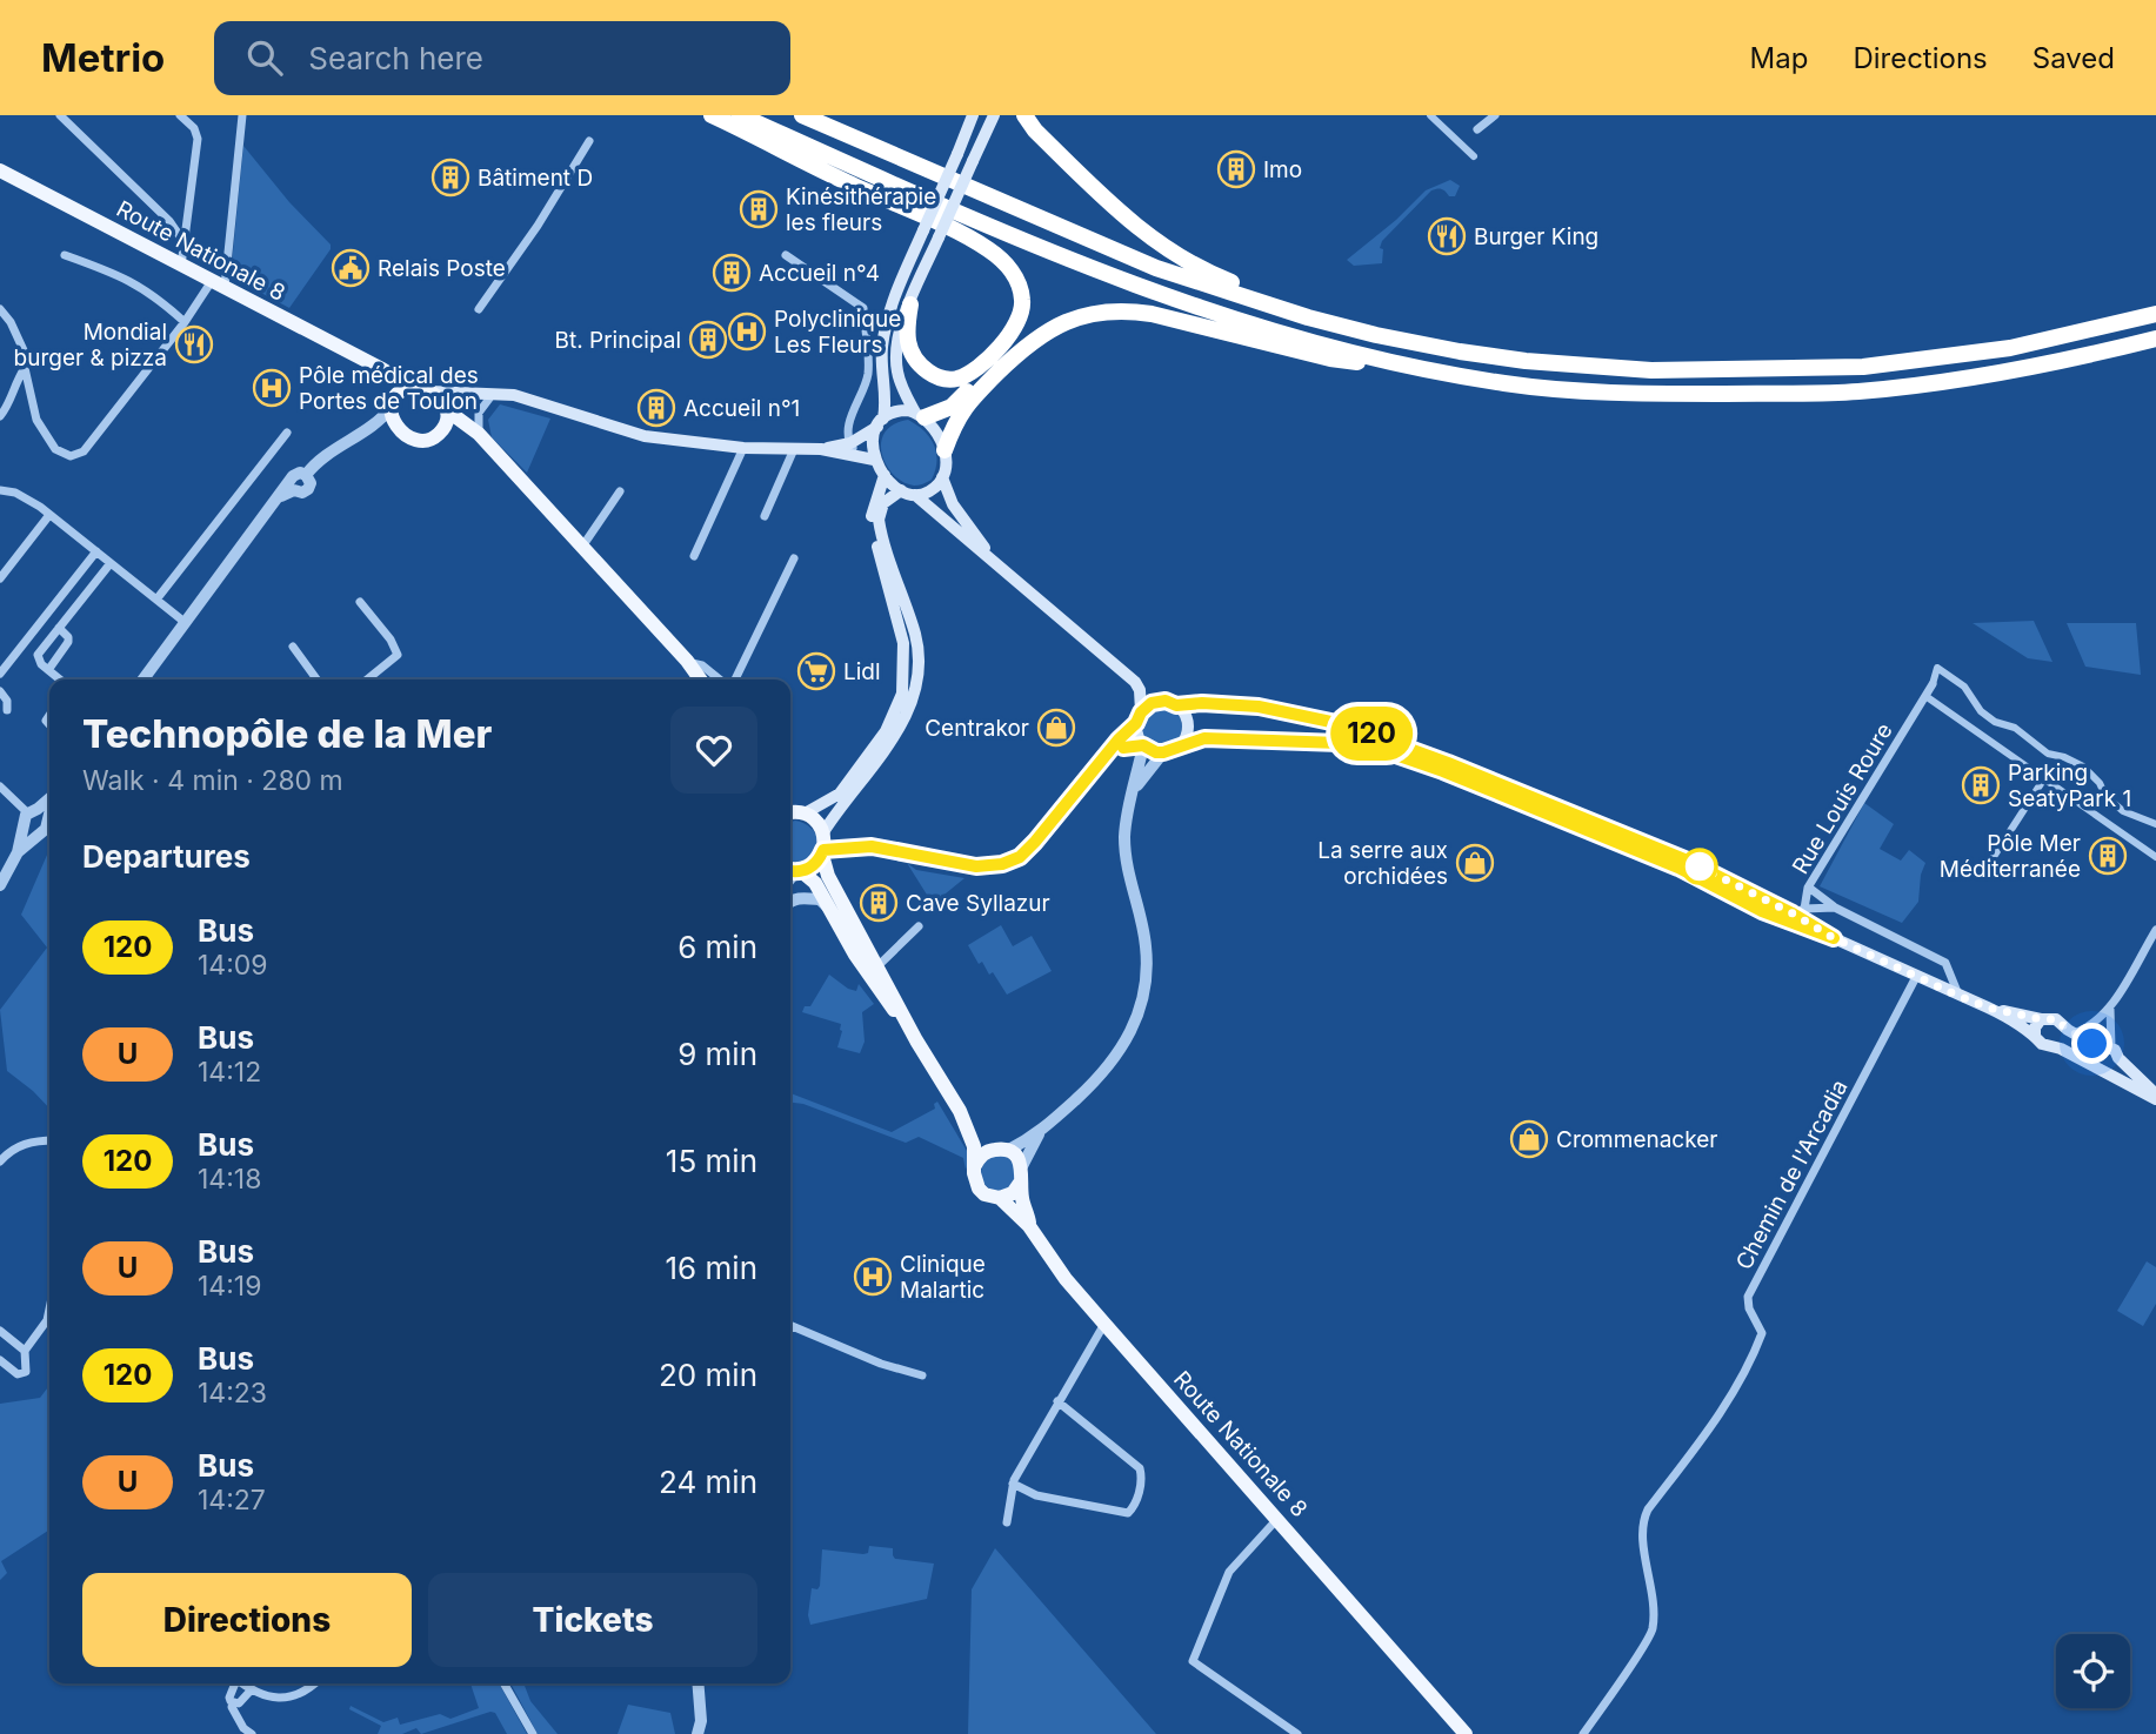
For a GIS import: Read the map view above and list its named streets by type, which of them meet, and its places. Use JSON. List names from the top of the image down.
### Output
{
  "streets": {
    "main road": ["Route Nationale 8"],
    "street": ["Rue Louis Roure", "Chemin de l'Arcadia"]
  },
  "places": {
    "building": [
      "Imo",
      "Bâtiment D",
      "Kinésithérapie les fleurs",
      "Accueil n°4",
      "Bt. Principal",
      "Accueil n°1",
      "Parking SeatyPark 1",
      "Pôle Mer Méditerranée",
      "Cave Syllazur"
    ],
    "restaurant": ["Burger King", "Mondial burger & pizza"],
    "public building": ["Relais Poste"],
    "hospital": ["Polyclinique Les Fleurs", "Pôle médical des Portes de Toulon", "Clinique Malartic"],
    "supermarket": ["Lidl"],
    "shop": ["Centrakor", "La serre aux orchidées", "Crommenacker"]
  },
  "lines": ["bus line 120"],
  "page": {
    "header": "Metrio",
    "search": "Search here",
    "nav": ["Map", "Directions", "Saved"],
    "on_map": "120",
    "heading": [
      ["Technopôle de la Mer", "Walk · 4 min · 280 m"],
      "Departures"
    ],
    "list": [
      {
        "mark": "120",
        "name": "Bus",
        "note": "14:09",
        "value": "6 min"
      },
      {
        "mark": "U",
        "name": "Bus",
        "note": "14:12",
        "value": "9 min"
      },
      {
        "mark": "120",
        "name": "Bus",
        "note": "14:18",
        "value": "15 min"
      },
      {
        "mark": "U",
        "name": "Bus",
        "note": "14:19",
        "value": "16 min"
      },
      {
        "mark": "120",
        "name": "Bus",
        "note": "14:23",
        "value": "20 min"
      },
      {
        "mark": "U",
        "name": "Bus",
        "note": "14:27",
        "value": "24 min"
      }
    ],
    "buttons": ["Directions", "Tickets"]
  }
}
